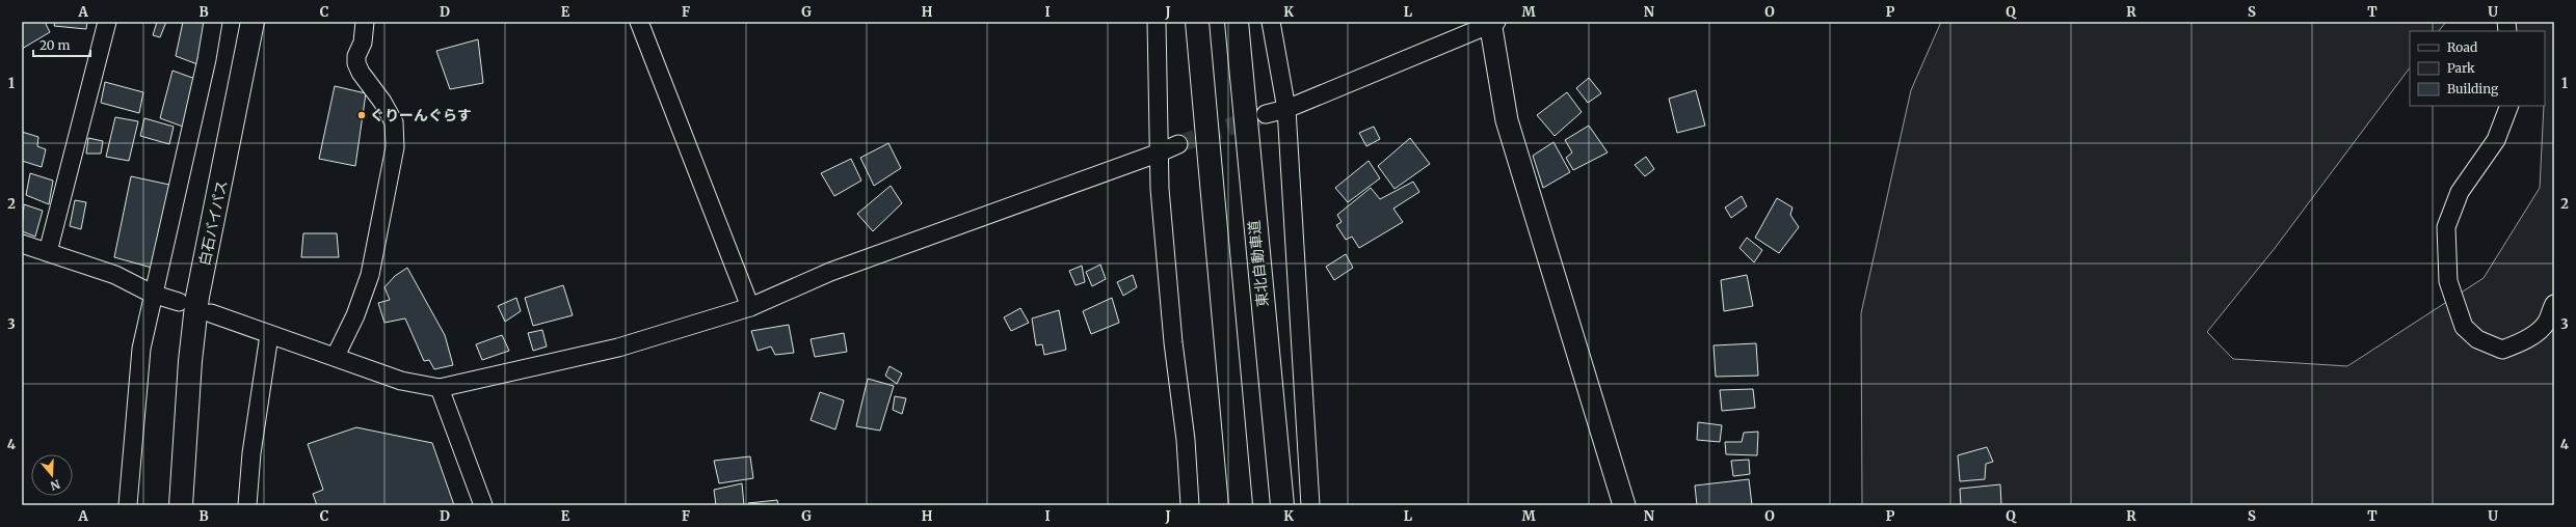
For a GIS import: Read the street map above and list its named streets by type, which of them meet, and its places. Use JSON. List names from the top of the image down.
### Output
{
  "streets": {
    "highway": ["白石バイパス", "東北自動車道"]
  },
  "places": ["ぐりーんぐらす"],
  "legend": ["Road", "Park", "Building"],
  "scale_bar": "20 m",
  "north": "bottom",
  "grid": {
    "columns": [
      "A",
      "B",
      "C",
      "D",
      "E",
      "F",
      "G",
      "H",
      "I",
      "J",
      "K",
      "L",
      "M",
      "N",
      "O",
      "P",
      "Q",
      "R",
      "S",
      "T",
      "U"
    ],
    "rows": [
      "1",
      "2",
      "3",
      "4"
    ]
  }
}
